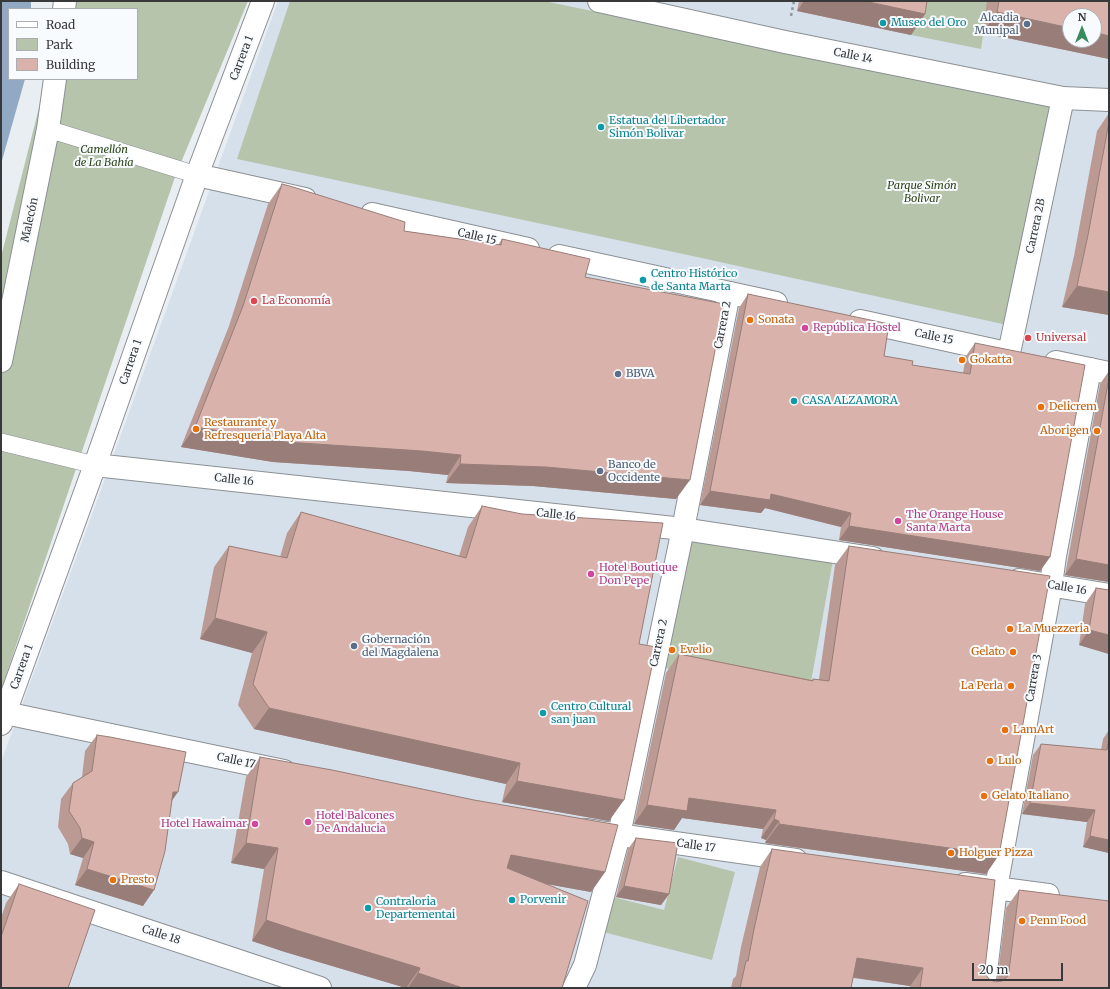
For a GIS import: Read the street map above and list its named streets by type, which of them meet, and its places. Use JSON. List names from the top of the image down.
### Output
{
  "streets": {
    "street": [
      "Calle 14",
      "Carrera 1",
      "Malecón",
      "Carrera 2B",
      "Calle 15",
      "Carrera 2",
      "Calle 16",
      "Carrera 3",
      "Calle 17",
      "Calle 18"
    ]
  },
  "crossings": [
    ["Calle 14", "Carrera 2B"],
    ["Carrera 1", "Calle 16"],
    ["Carrera 1", "Calle 17"],
    ["Carrera 2B", "Calle 15"],
    ["Calle 15", "Carrera 2"],
    ["Calle 15", "Carrera 3"],
    ["Carrera 2", "Calle 16"],
    ["Carrera 2", "Calle 17"],
    ["Calle 16", "Carrera 3"]
  ],
  "parks": ["Camellón de La Bahía", "Parque Simón Bolivar"],
  "places": [
    "Museo del Oro",
    "Alcadia Munipal",
    "Estatua del Libertador Simón Bolivar",
    "Centro Histórico de Santa Marta",
    "La Economía",
    "Sonata",
    "República Hostel",
    "Universal",
    "Gokatta",
    "BBVA",
    "CASA ALZAMORA",
    "Delicrem",
    "Restaurante y Refresqueria Playa Alta",
    "Aborigen",
    "Banco de Occidente",
    "The Orange House Santa Marta",
    "Hotel Boutique Don Pepe",
    "La Muezzeria",
    "Gobernación del Magdalena",
    "Evelio",
    "Gelato",
    "La Perla",
    "Centro Cultural san juan",
    "LamArt",
    "Lulo",
    "Gelato Italiano",
    "Hotel Balcones De Andalucia",
    "Hotel Hawaimar",
    "Holguer Pizza",
    "Presto",
    "Porvenir",
    "Contraloria Departementai",
    "Penn Food"
  ],
  "legend": ["Road", "Park", "Building"],
  "scale_bar": "20 m",
  "north": "top"
}
